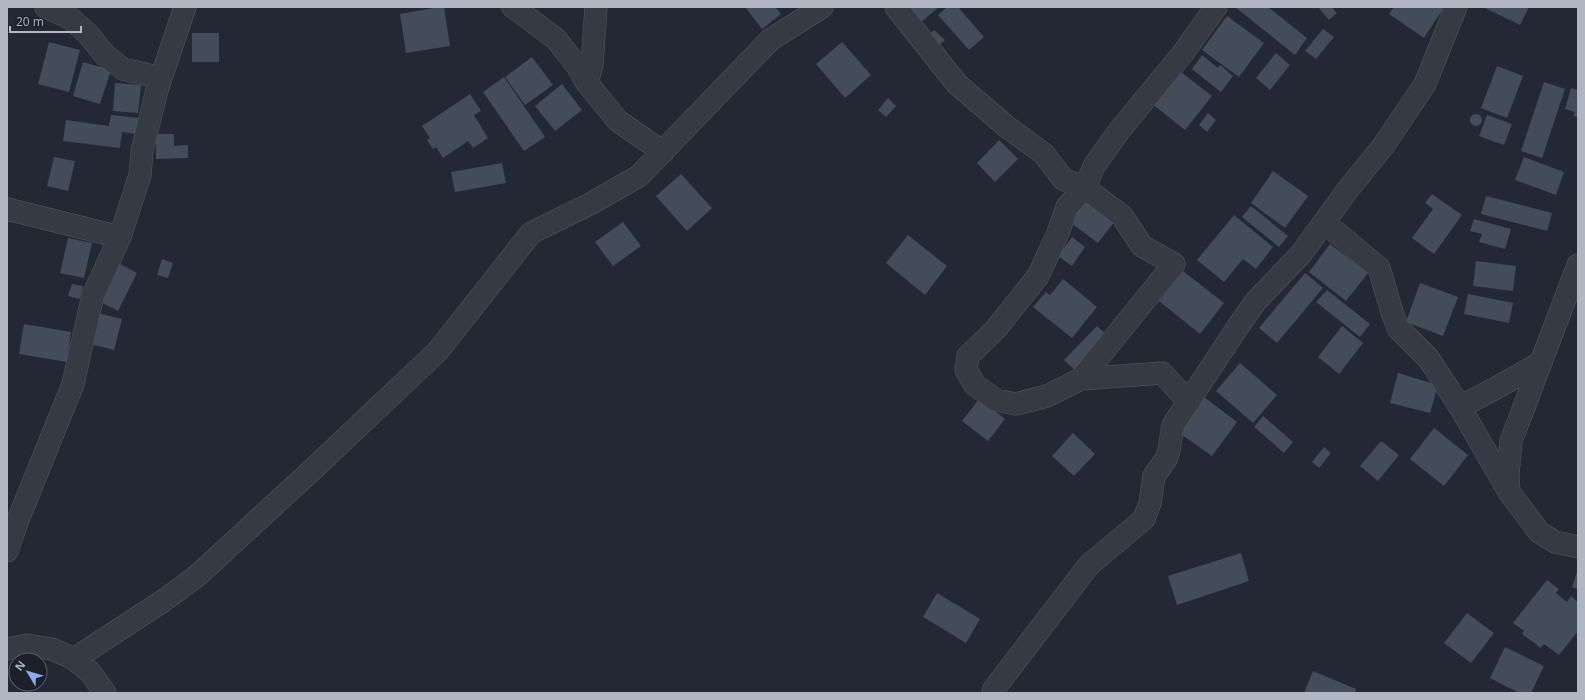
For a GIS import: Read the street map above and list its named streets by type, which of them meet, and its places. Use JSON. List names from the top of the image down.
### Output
{
  "scale_bar": "20 m",
  "north": "top left"
}
